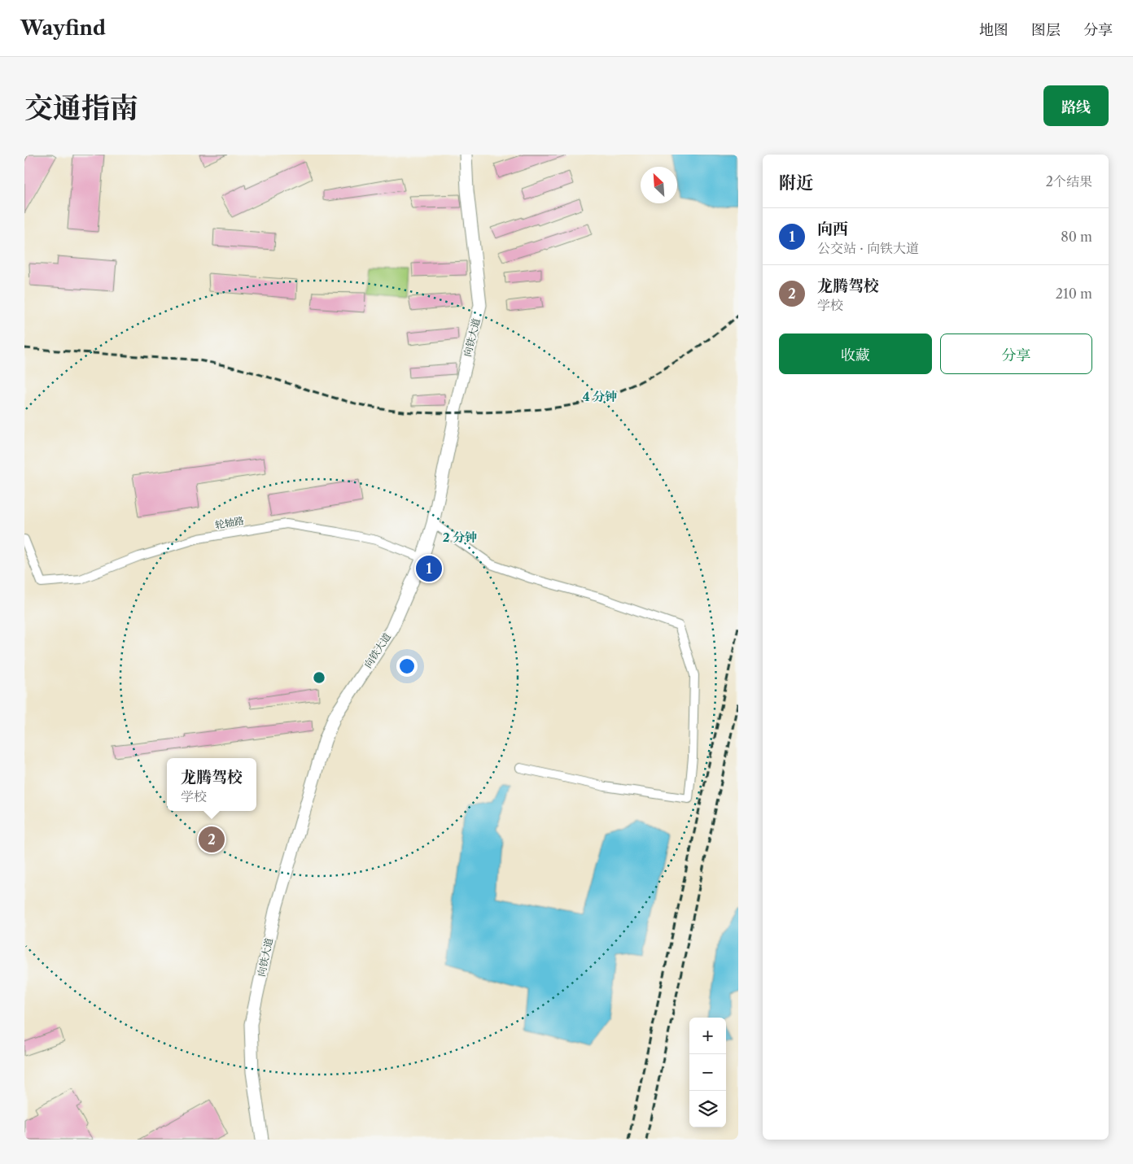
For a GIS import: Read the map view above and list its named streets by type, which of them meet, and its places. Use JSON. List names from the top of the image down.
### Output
{
  "streets": {
    "street": ["向铁大道", "轮轴路"]
  },
  "crossings": [
    ["向铁大道", "轮轴路"]
  ],
  "north": "top left",
  "page": {
    "header": "Wayfind",
    "nav": ["地图", "图层", "分享"],
    "title": "交通指南",
    "buttons": [
      "路线",
      ["收藏", "分享"]
    ],
    "heading": ["附近", "2个结果"],
    "list": [
      {
        "mark": "1",
        "name": "向西",
        "note": "公交站 · 向铁大道",
        "value": "80 m"
      },
      {
        "mark": "2",
        "name": "龙腾驾校",
        "note": "学校",
        "value": "210 m"
      }
    ],
    "pins": ["1", "2"],
    "popup": ["龙腾驾校", "学校"],
    "map_buttons": ["+", "−"]
  },
  "rings": ["4 分钟", "2 分钟"]
}
